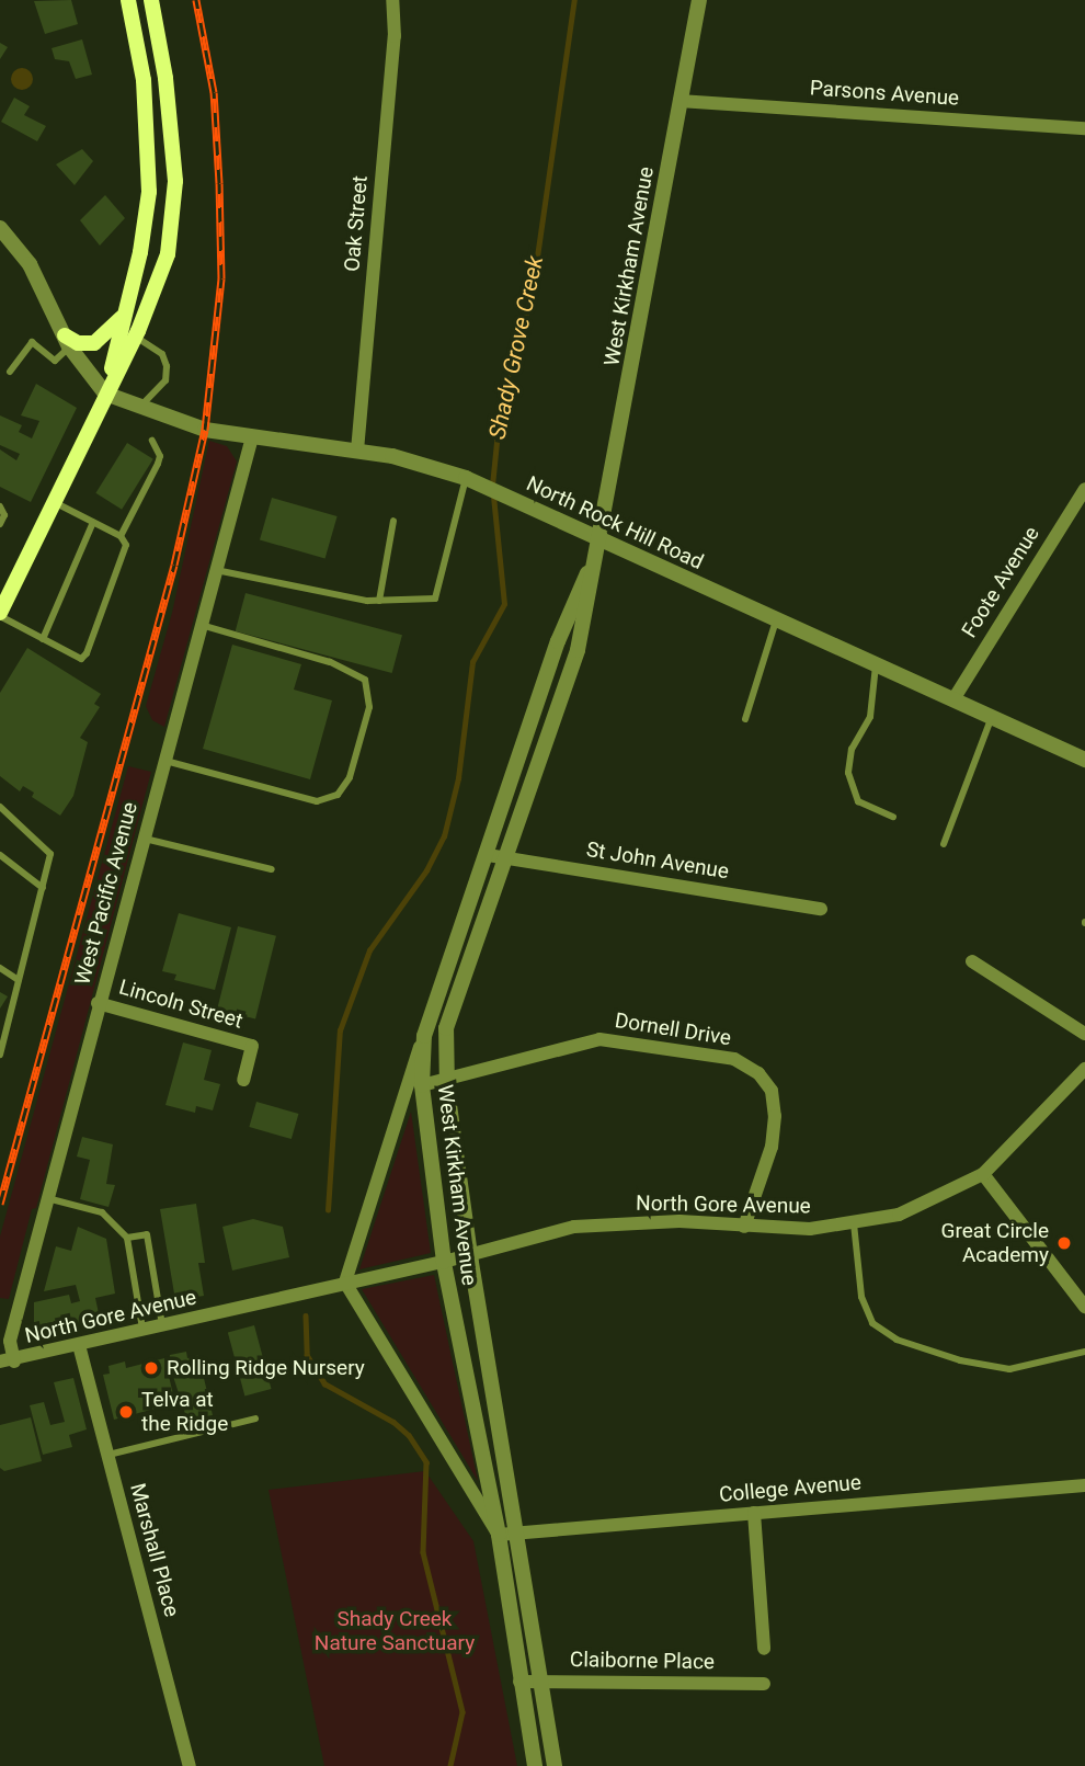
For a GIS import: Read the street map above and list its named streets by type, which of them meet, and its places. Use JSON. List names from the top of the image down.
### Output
{
  "streets": {
    "street": [
      "Parsons Avenue",
      "Oak Street",
      "West Kirkham Avenue",
      "North Rock Hill Road",
      "Foote Avenue",
      "St John Avenue",
      "West Pacific Avenue",
      "Lincoln Street",
      "Dornell Drive",
      "North Gore Avenue",
      "College Avenue",
      "Marshall Place",
      "Claiborne Place"
    ]
  },
  "crossings": [
    ["Parsons Avenue", "West Kirkham Avenue"],
    ["Oak Street", "North Rock Hill Road"],
    ["West Kirkham Avenue", "North Rock Hill Road"],
    ["West Kirkham Avenue", "St John Avenue"],
    ["West Kirkham Avenue", "Dornell Drive"],
    ["West Kirkham Avenue", "North Gore Avenue"],
    ["West Kirkham Avenue", "College Avenue"],
    ["West Kirkham Avenue", "Claiborne Place"],
    ["North Rock Hill Road", "Foote Avenue"],
    ["North Rock Hill Road", "West Pacific Avenue"],
    ["West Pacific Avenue", "Lincoln Street"],
    ["West Pacific Avenue", "North Gore Avenue"],
    ["Dornell Drive", "North Gore Avenue"],
    ["North Gore Avenue", "Marshall Place"]
  ],
  "water": ["Shady Grove Creek"],
  "parks": ["Shady Creek Nature Sanctuary"],
  "places": ["Great Circle Academy", "Rolling Ridge Nursery", "Telva at the Ridge"]
}
